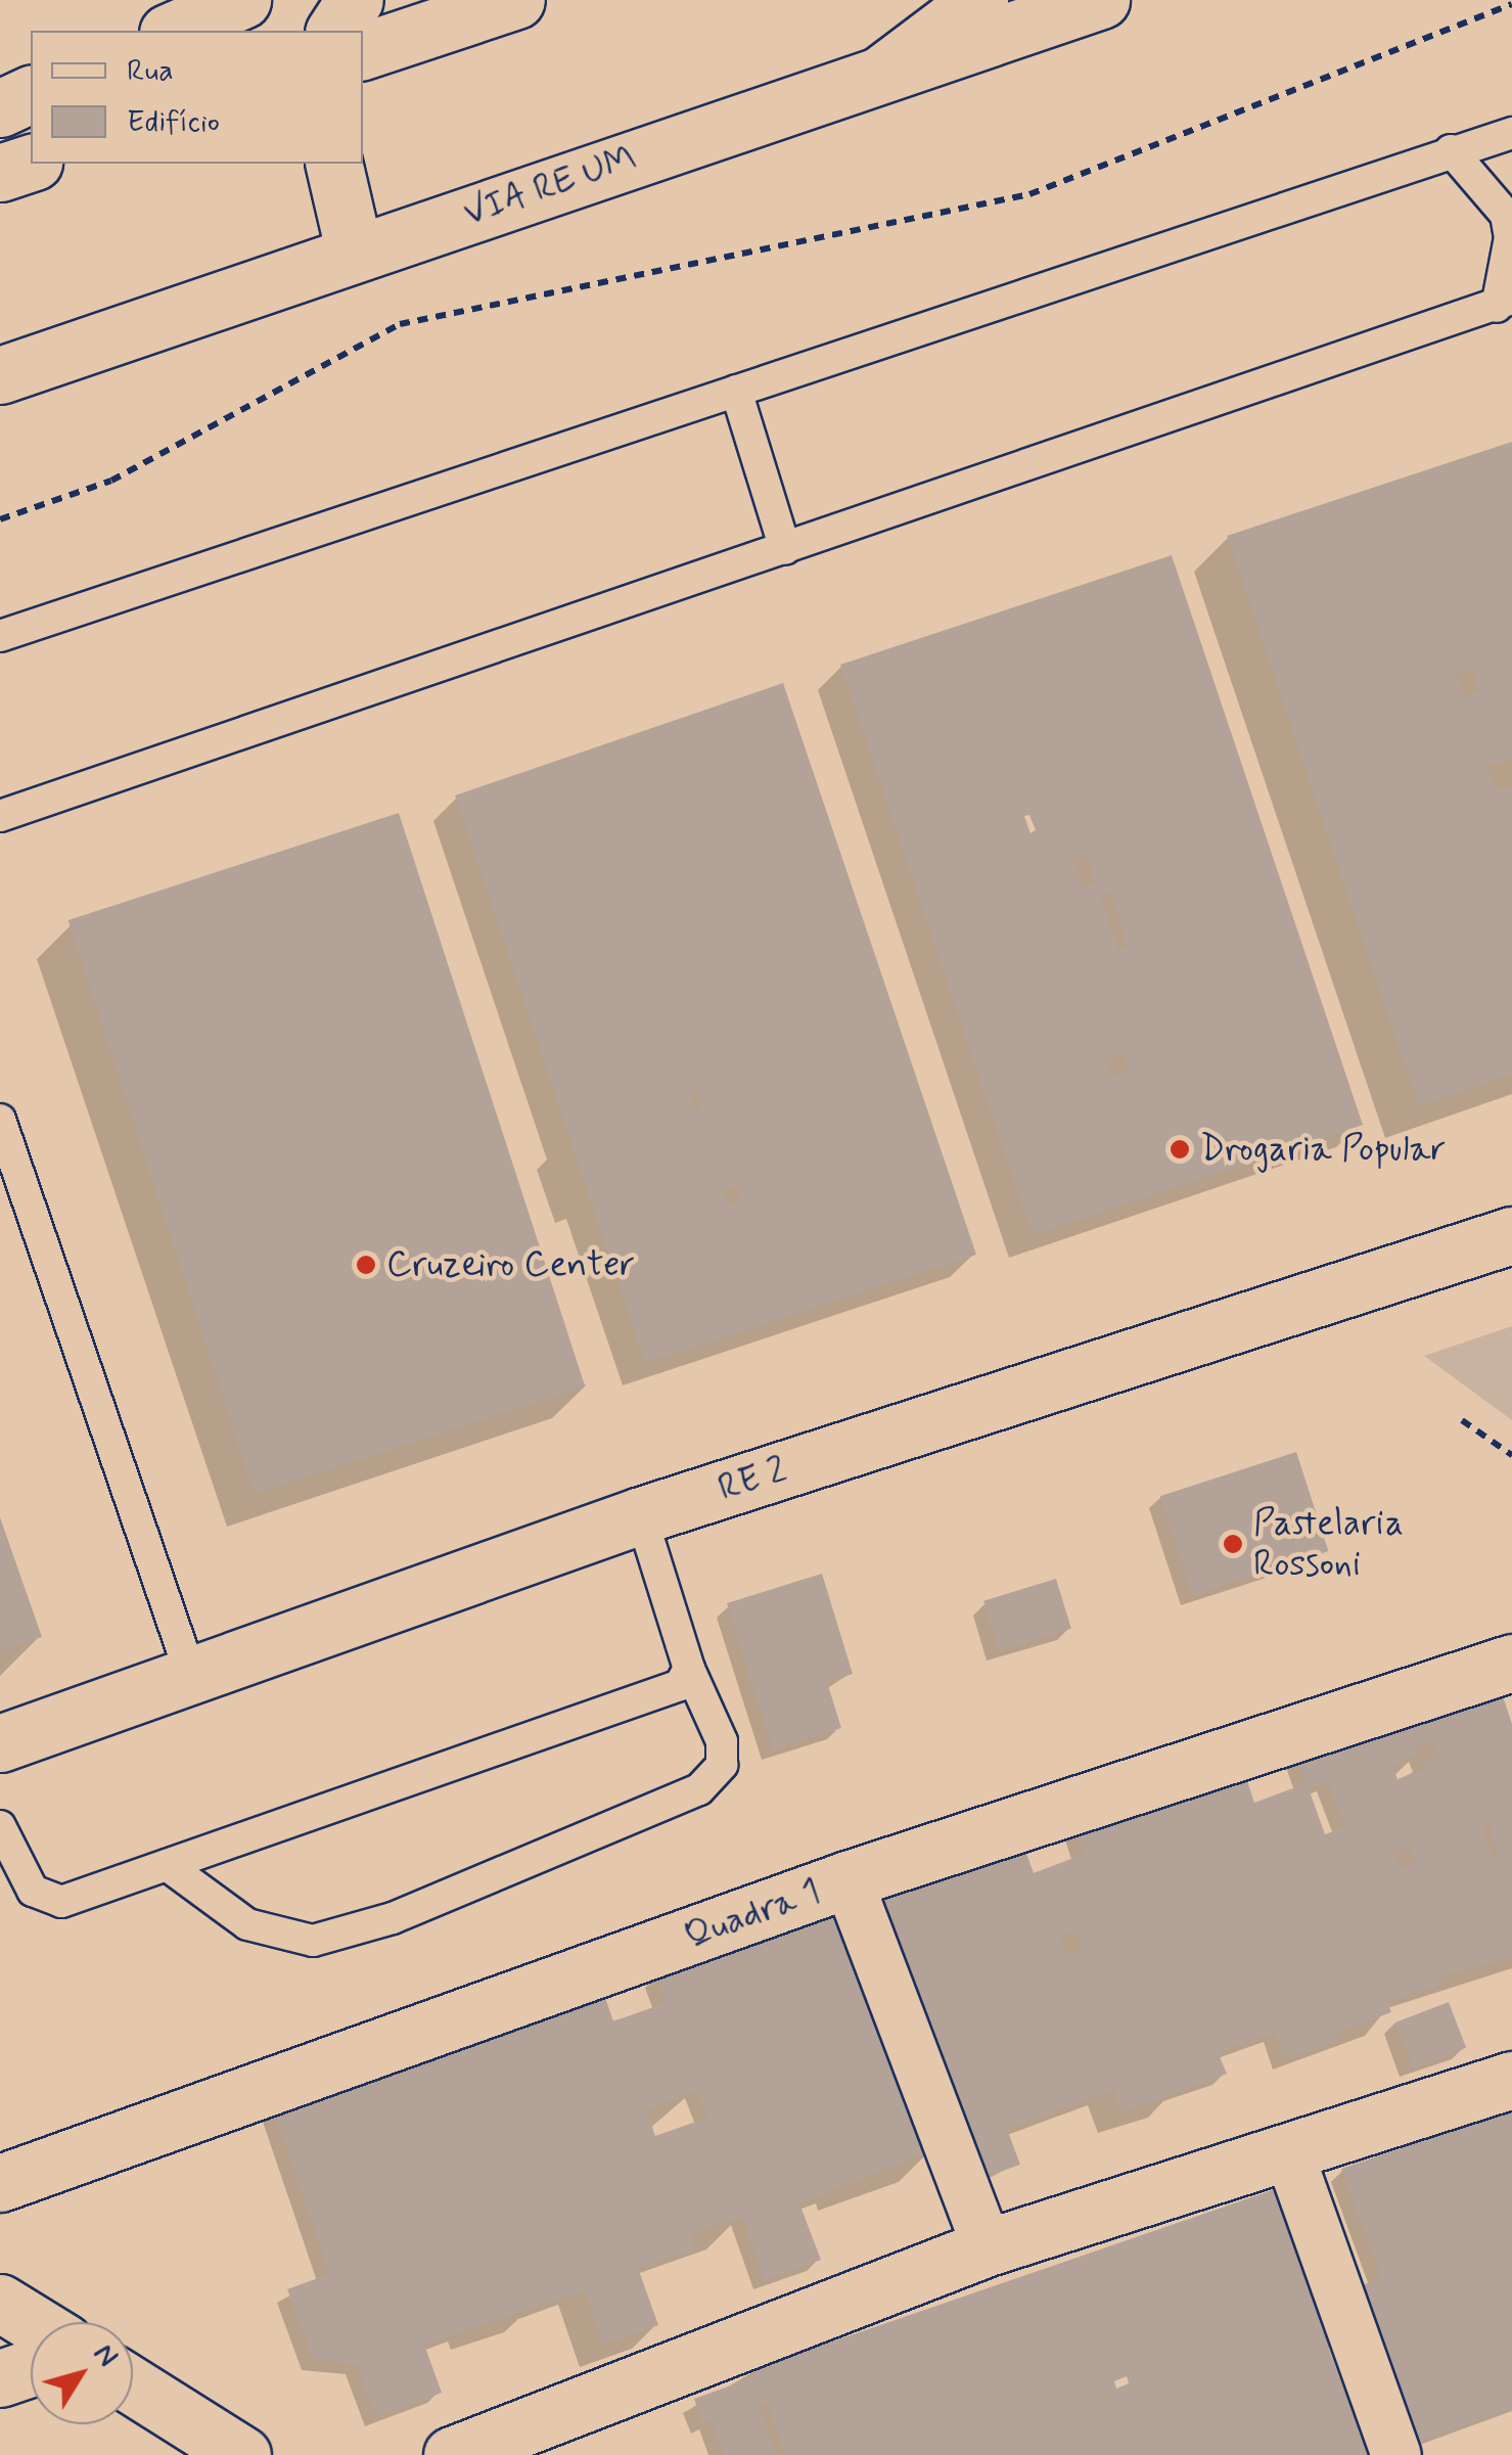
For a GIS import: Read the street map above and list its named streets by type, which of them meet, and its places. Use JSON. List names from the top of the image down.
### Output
{
  "streets": {
    "main road": ["VIA RE UM", "RE 2", "Quadra 1"]
  },
  "places": ["Drogaria Popular", "Cruzeiro Center", "Pastelaria Rossoni"],
  "legend": ["Rua", "Edifício"],
  "north": "top right"
}
